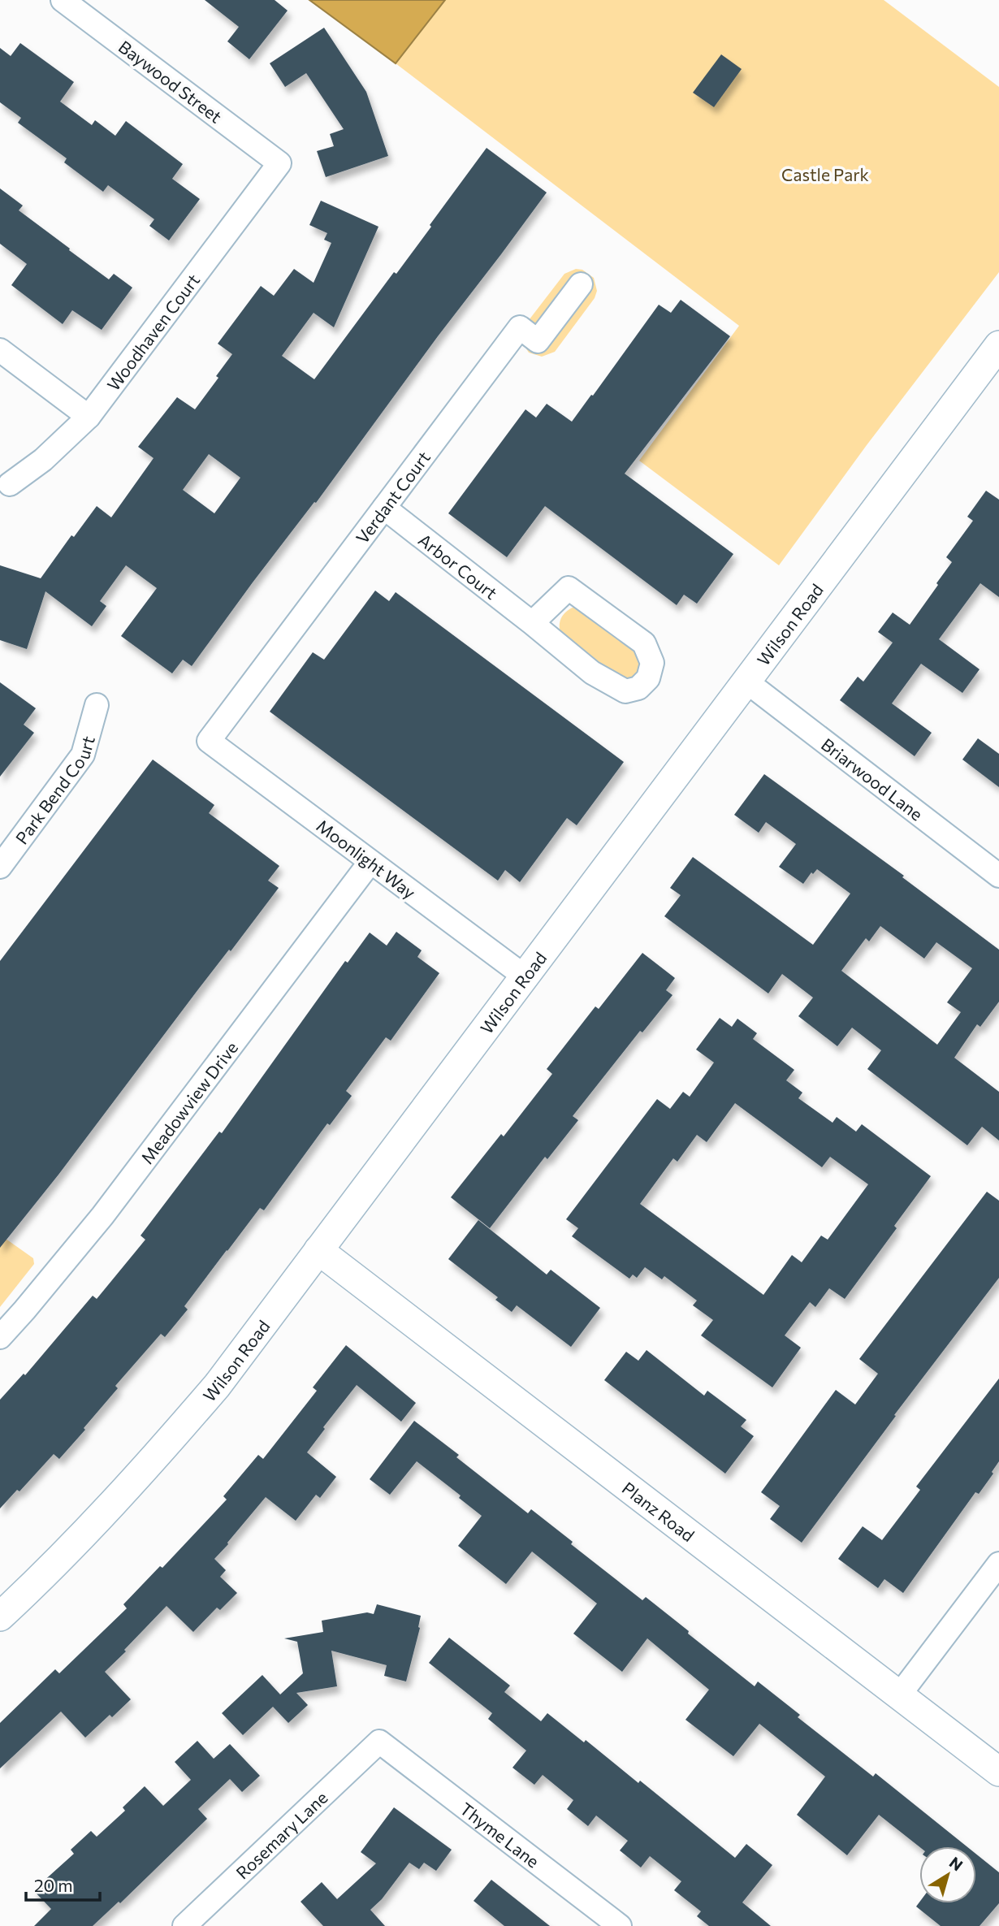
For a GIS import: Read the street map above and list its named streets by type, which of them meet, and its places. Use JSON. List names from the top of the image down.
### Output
{
  "streets": {
    "street": [
      "Baywood Street",
      "Woodhaven Court",
      "Verdant Court",
      "Arbor Court",
      "Wilson Road",
      "Briarwood Lane",
      "Park Bend Court",
      "Moonlight Way",
      "Meadowview Drive",
      "Planz Road",
      "Rosemary Lane",
      "Thyme Lane"
    ]
  },
  "crossings": [
    ["Baywood Street", "Woodhaven Court"],
    ["Verdant Court", "Arbor Court"],
    ["Verdant Court", "Moonlight Way"],
    ["Wilson Road", "Briarwood Lane"],
    ["Wilson Road", "Moonlight Way"],
    ["Wilson Road", "Planz Road"],
    ["Moonlight Way", "Meadowview Drive"],
    ["Rosemary Lane", "Thyme Lane"]
  ],
  "parks": ["Castle Park"],
  "scale_bar": "20 m",
  "north": "top right"
}
